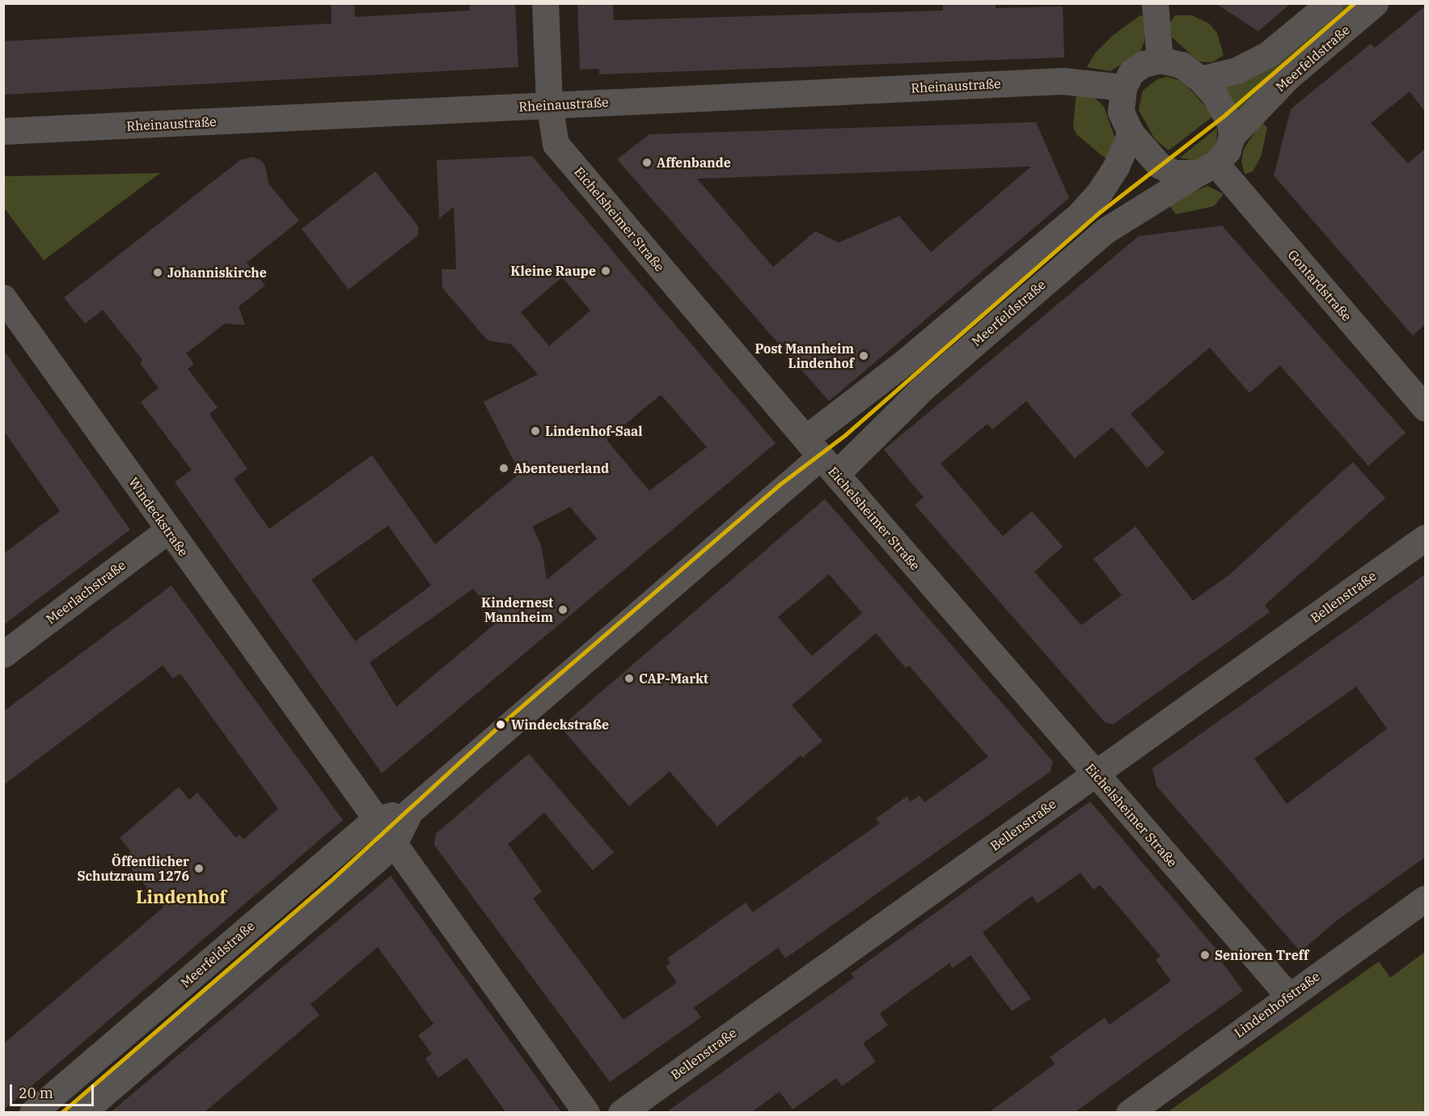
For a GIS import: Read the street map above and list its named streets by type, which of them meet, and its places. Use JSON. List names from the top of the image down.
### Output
{
  "streets": {
    "street": [
      "Meerfeldstraße",
      "Rheinaustraße",
      "Eichelsheimer Straße",
      "Gontardstraße",
      "Windeckstraße",
      "Meerlachstraße",
      "Bellenstraße",
      "Lindenhofstraße"
    ]
  },
  "crossings": [
    ["Meerfeldstraße", "Rheinaustraße"],
    ["Meerfeldstraße", "Eichelsheimer Straße"],
    ["Meerfeldstraße", "Gontardstraße"],
    ["Meerfeldstraße", "Windeckstraße"],
    ["Rheinaustraße", "Eichelsheimer Straße"],
    ["Rheinaustraße", "Gontardstraße"],
    ["Eichelsheimer Straße", "Bellenstraße"],
    ["Eichelsheimer Straße", "Lindenhofstraße"],
    ["Windeckstraße", "Meerlachstraße"]
  ],
  "districts": ["Lindenhof"],
  "places": [
    "Affenbande",
    "Kleine Raupe",
    "Johanniskirche",
    "Post Mannheim Lindenhof",
    "Lindenhof-Saal",
    "Abenteuerland",
    "Kindernest Mannheim",
    "CAP-Markt",
    "Windeckstraße",
    "Öffentlicher Schutzraum 1276",
    "Senioren Treff"
  ],
  "scale_bar": "20 m"
}
